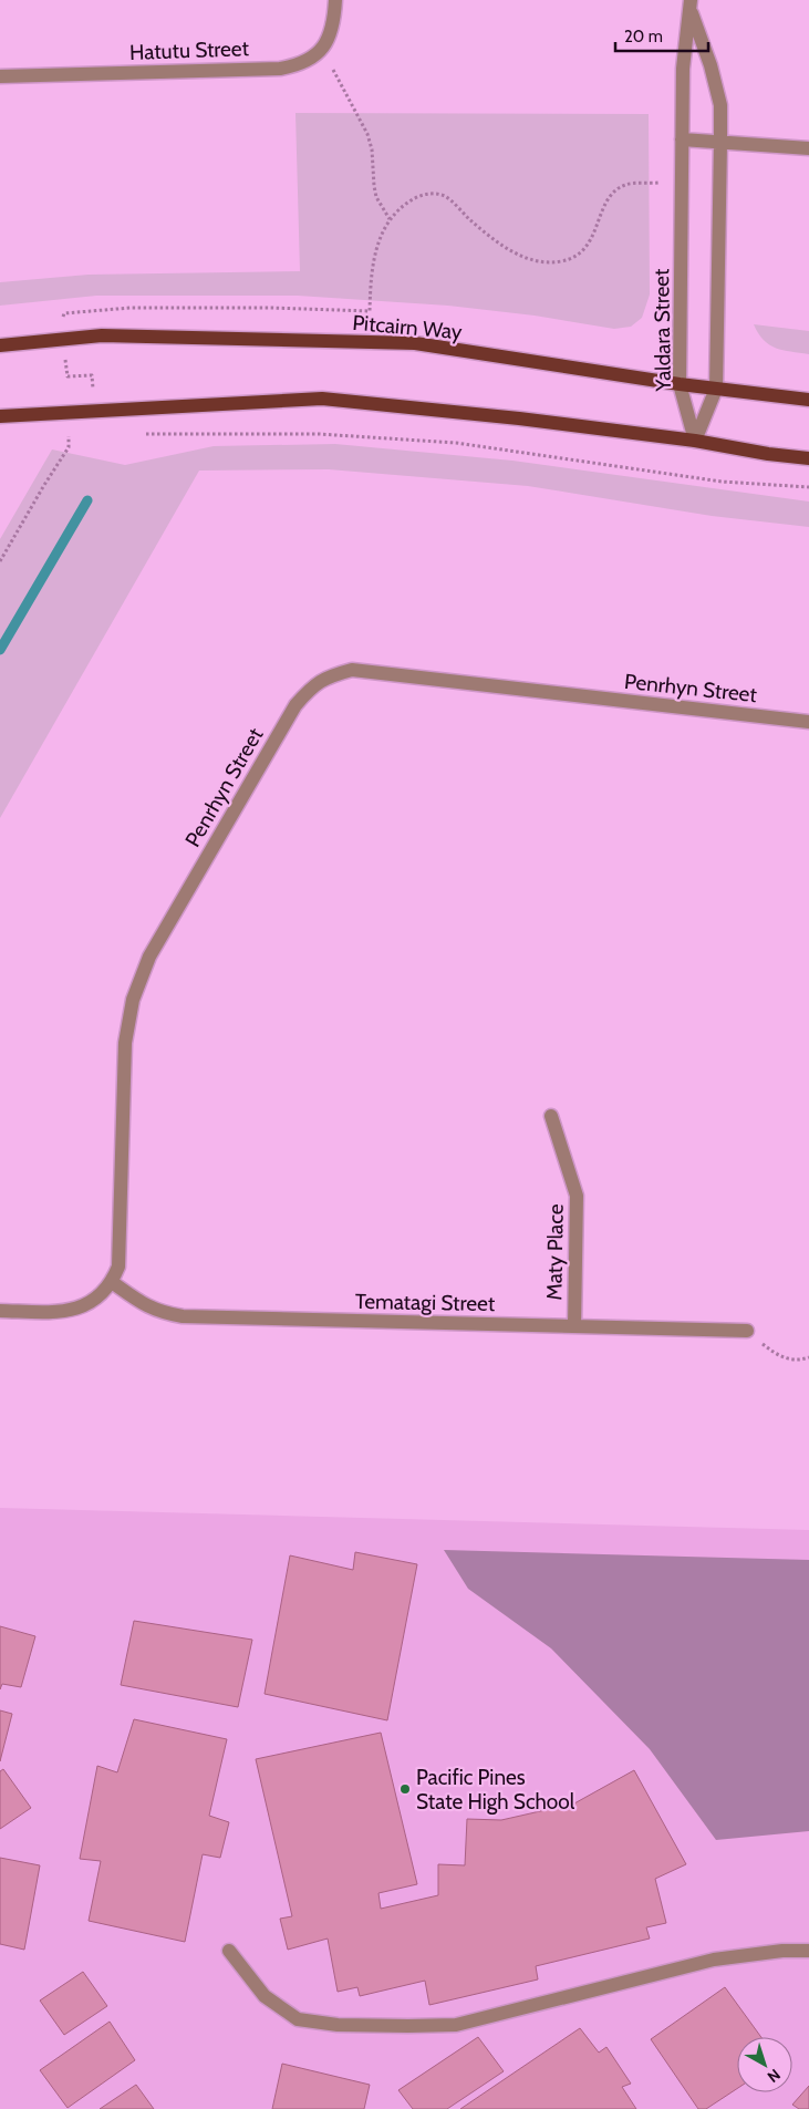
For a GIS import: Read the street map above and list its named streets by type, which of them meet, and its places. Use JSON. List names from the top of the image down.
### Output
{
  "streets": {
    "main road": ["Pitcairn Way"],
    "street": [
      "Hatutu Street",
      "Yaldara Street",
      "Penrhyn Street",
      "Maty Place",
      "Tematagi Street"
    ]
  },
  "crossings": [
    ["Pitcairn Way", "Yaldara Street"],
    ["Penrhyn Street", "Tematagi Street"],
    ["Maty Place", "Tematagi Street"]
  ],
  "places": ["Pacific Pines State High School"],
  "scale_bar": "20 m",
  "north": "bottom right"
}
